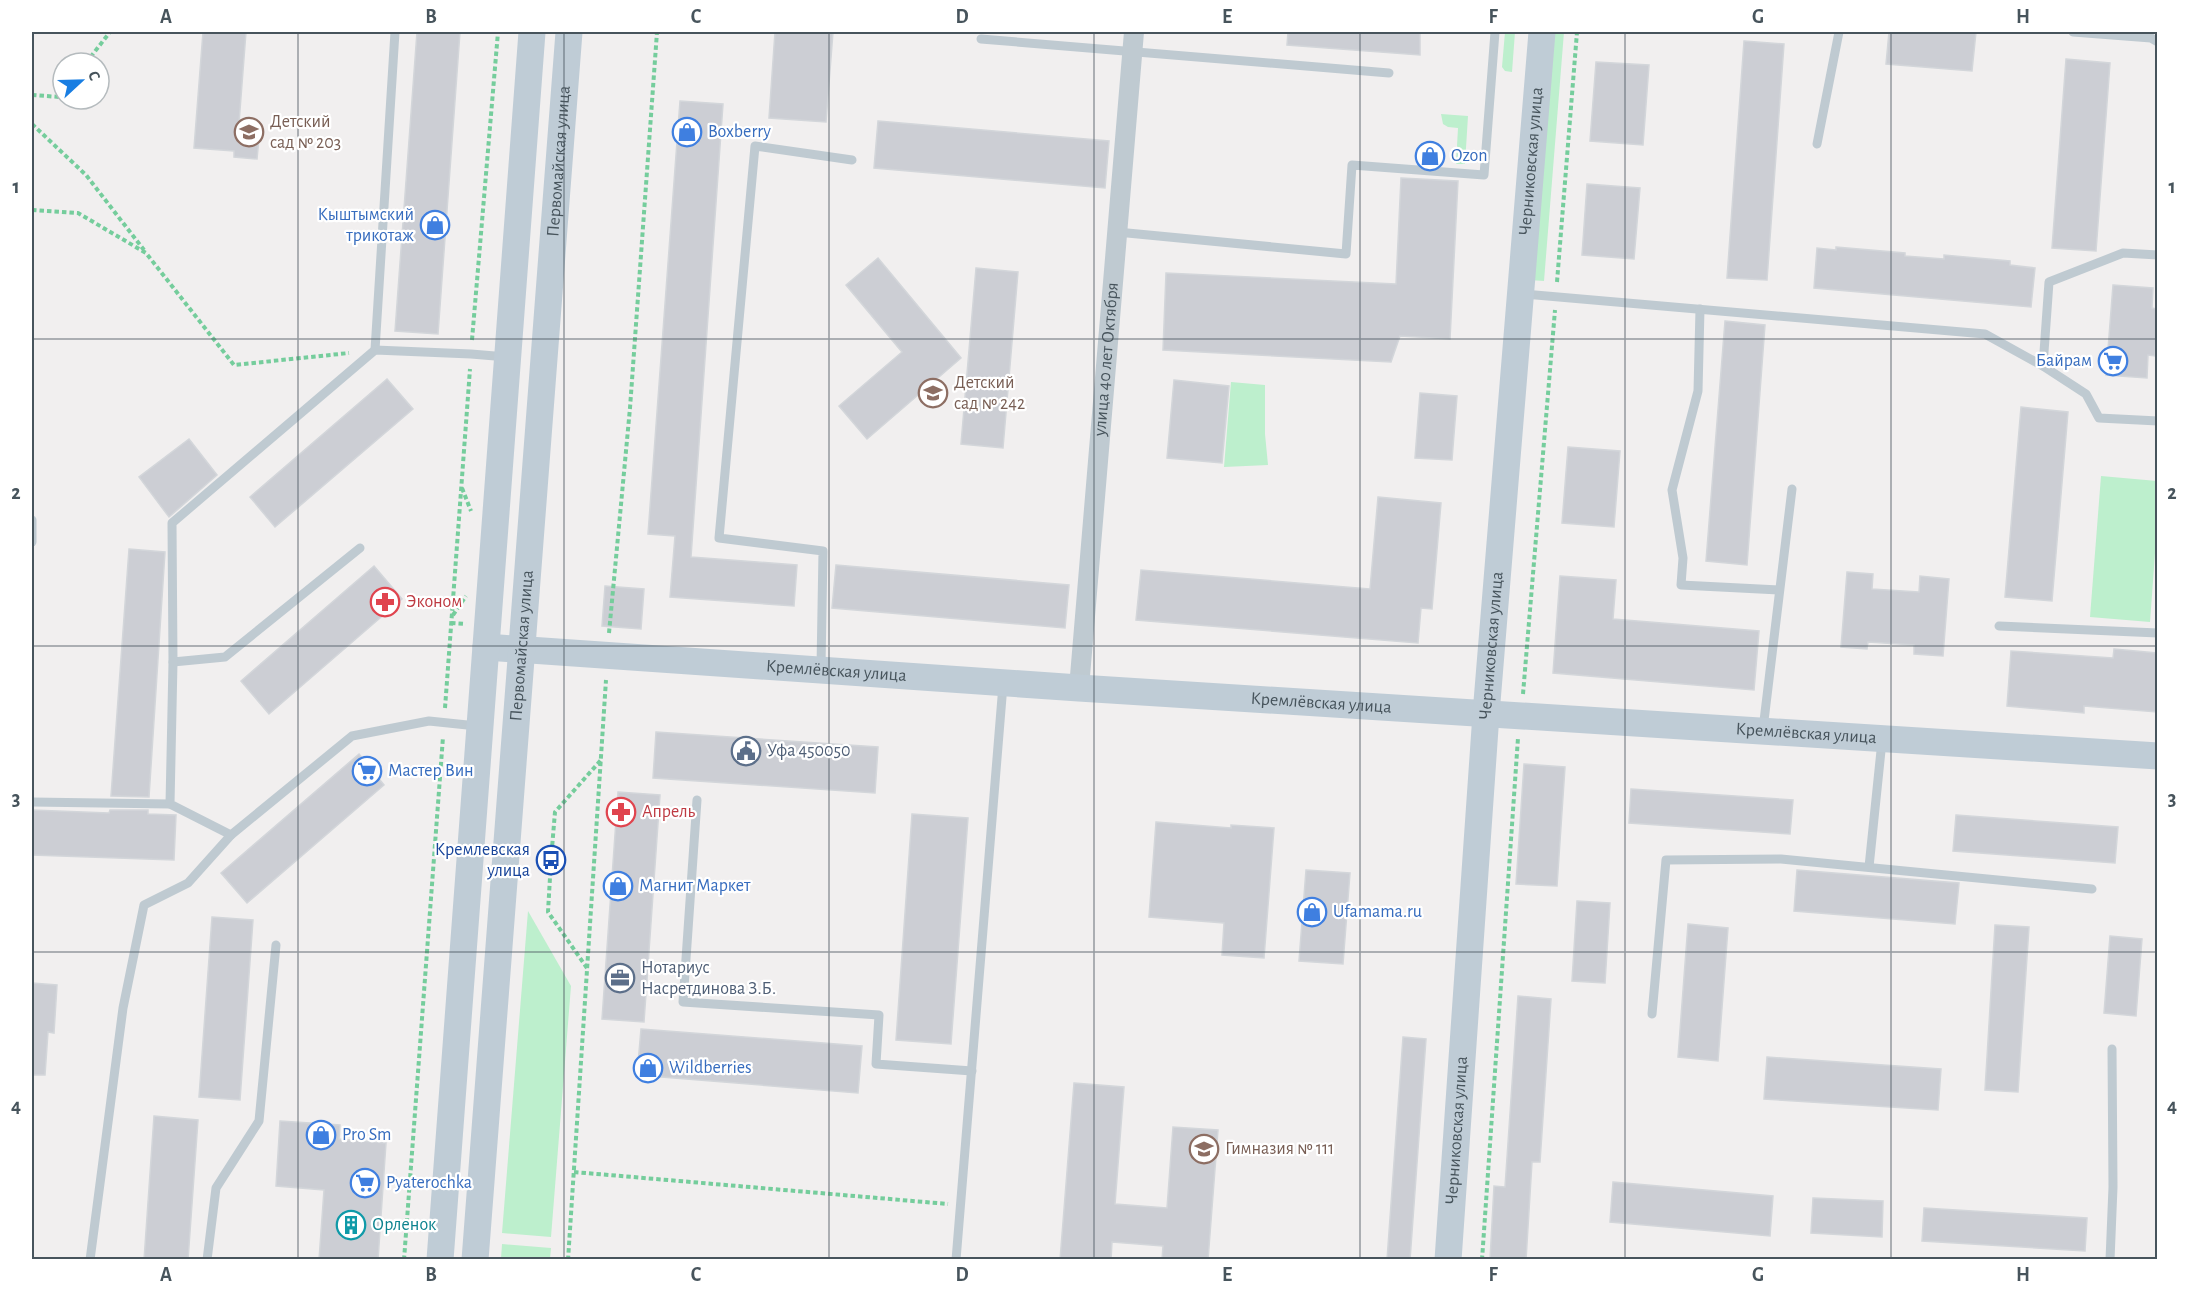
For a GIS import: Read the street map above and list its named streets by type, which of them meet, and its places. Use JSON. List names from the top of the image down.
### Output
{
  "streets": {
    "street": [
      "Первомайская улица",
      "Черниковская улица",
      "улица 40 лет Октября",
      "Кремлёвская улица"
    ]
  },
  "crossings": [
    ["Первомайская улица", "Кремлёвская улица"],
    ["Черниковская улица", "Кремлёвская улица"],
    ["улица 40 лет Октября", "Кремлёвская улица"]
  ],
  "places": {
    "school or university": ["Детский сад № 203", "Детский сад № 242", "Гимназия № 111"],
    "shop": [
      "Boxberry",
      "Ozon",
      "Кыштымский трикотаж",
      "Магнит Маркет",
      "Ufamama.ru",
      "Wildberries",
      "Pro Sm"
    ],
    "supermarket": ["Байрам", "Мастер Вин", "Pyaterochka"],
    "pharmacy": ["Эконом", "Апрель"],
    "public building": ["Уфа 450050"],
    "bus stop": ["Кремлевская улица"],
    "office": ["Нотариус Насретдинова З.Б."],
    "building": ["Орленок"]
  },
  "north": "right",
  "grid": {
    "columns": [
      "A",
      "B",
      "C",
      "D",
      "E",
      "F",
      "G",
      "H"
    ],
    "rows": [
      "1",
      "2",
      "3",
      "4"
    ]
  }
}
